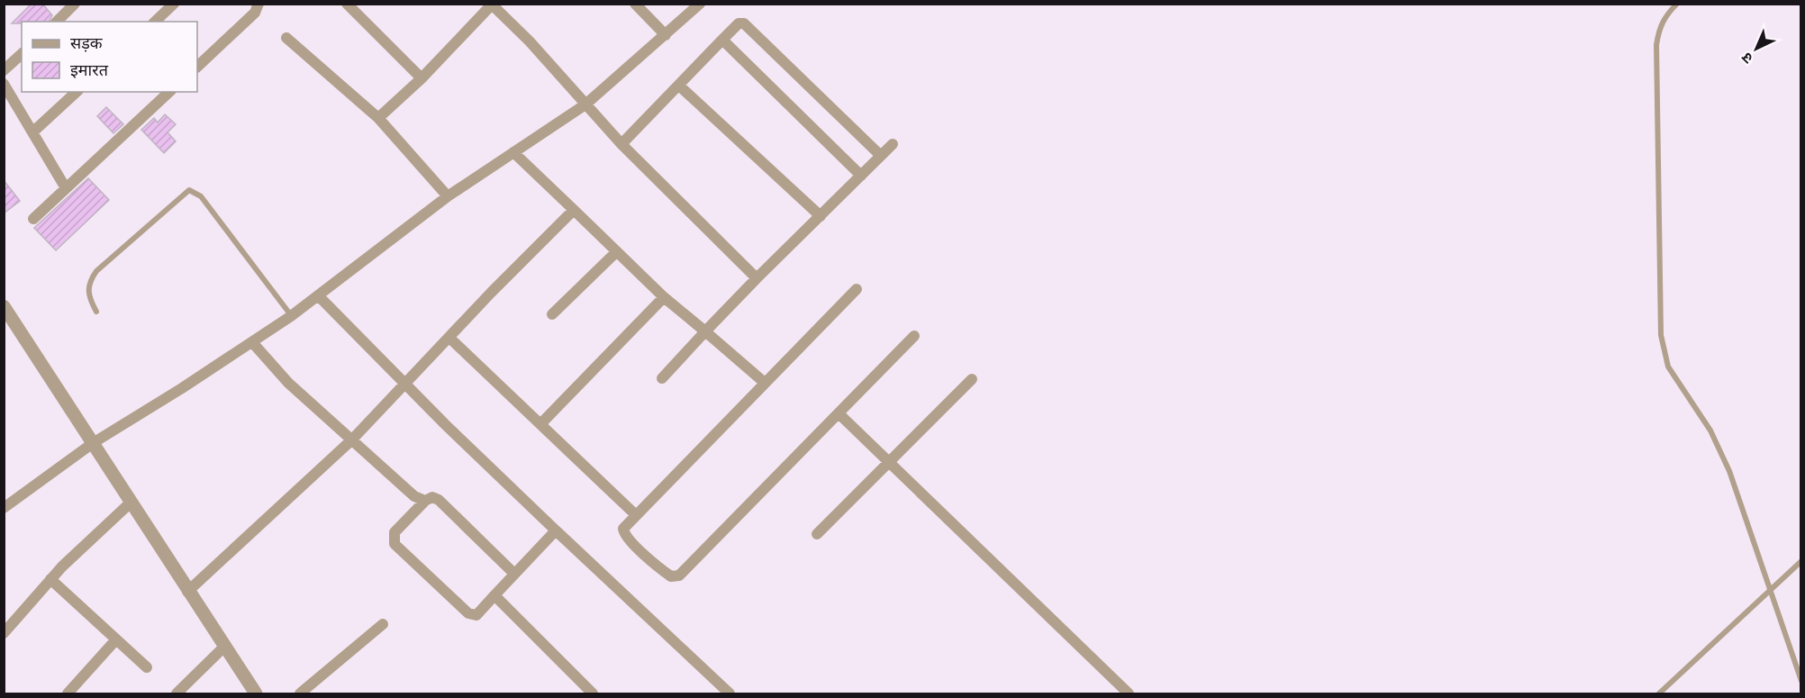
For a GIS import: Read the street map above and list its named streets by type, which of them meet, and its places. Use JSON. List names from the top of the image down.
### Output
{
  "legend": ["सड़क", "इमारत"],
  "north": "bottom left"
}
